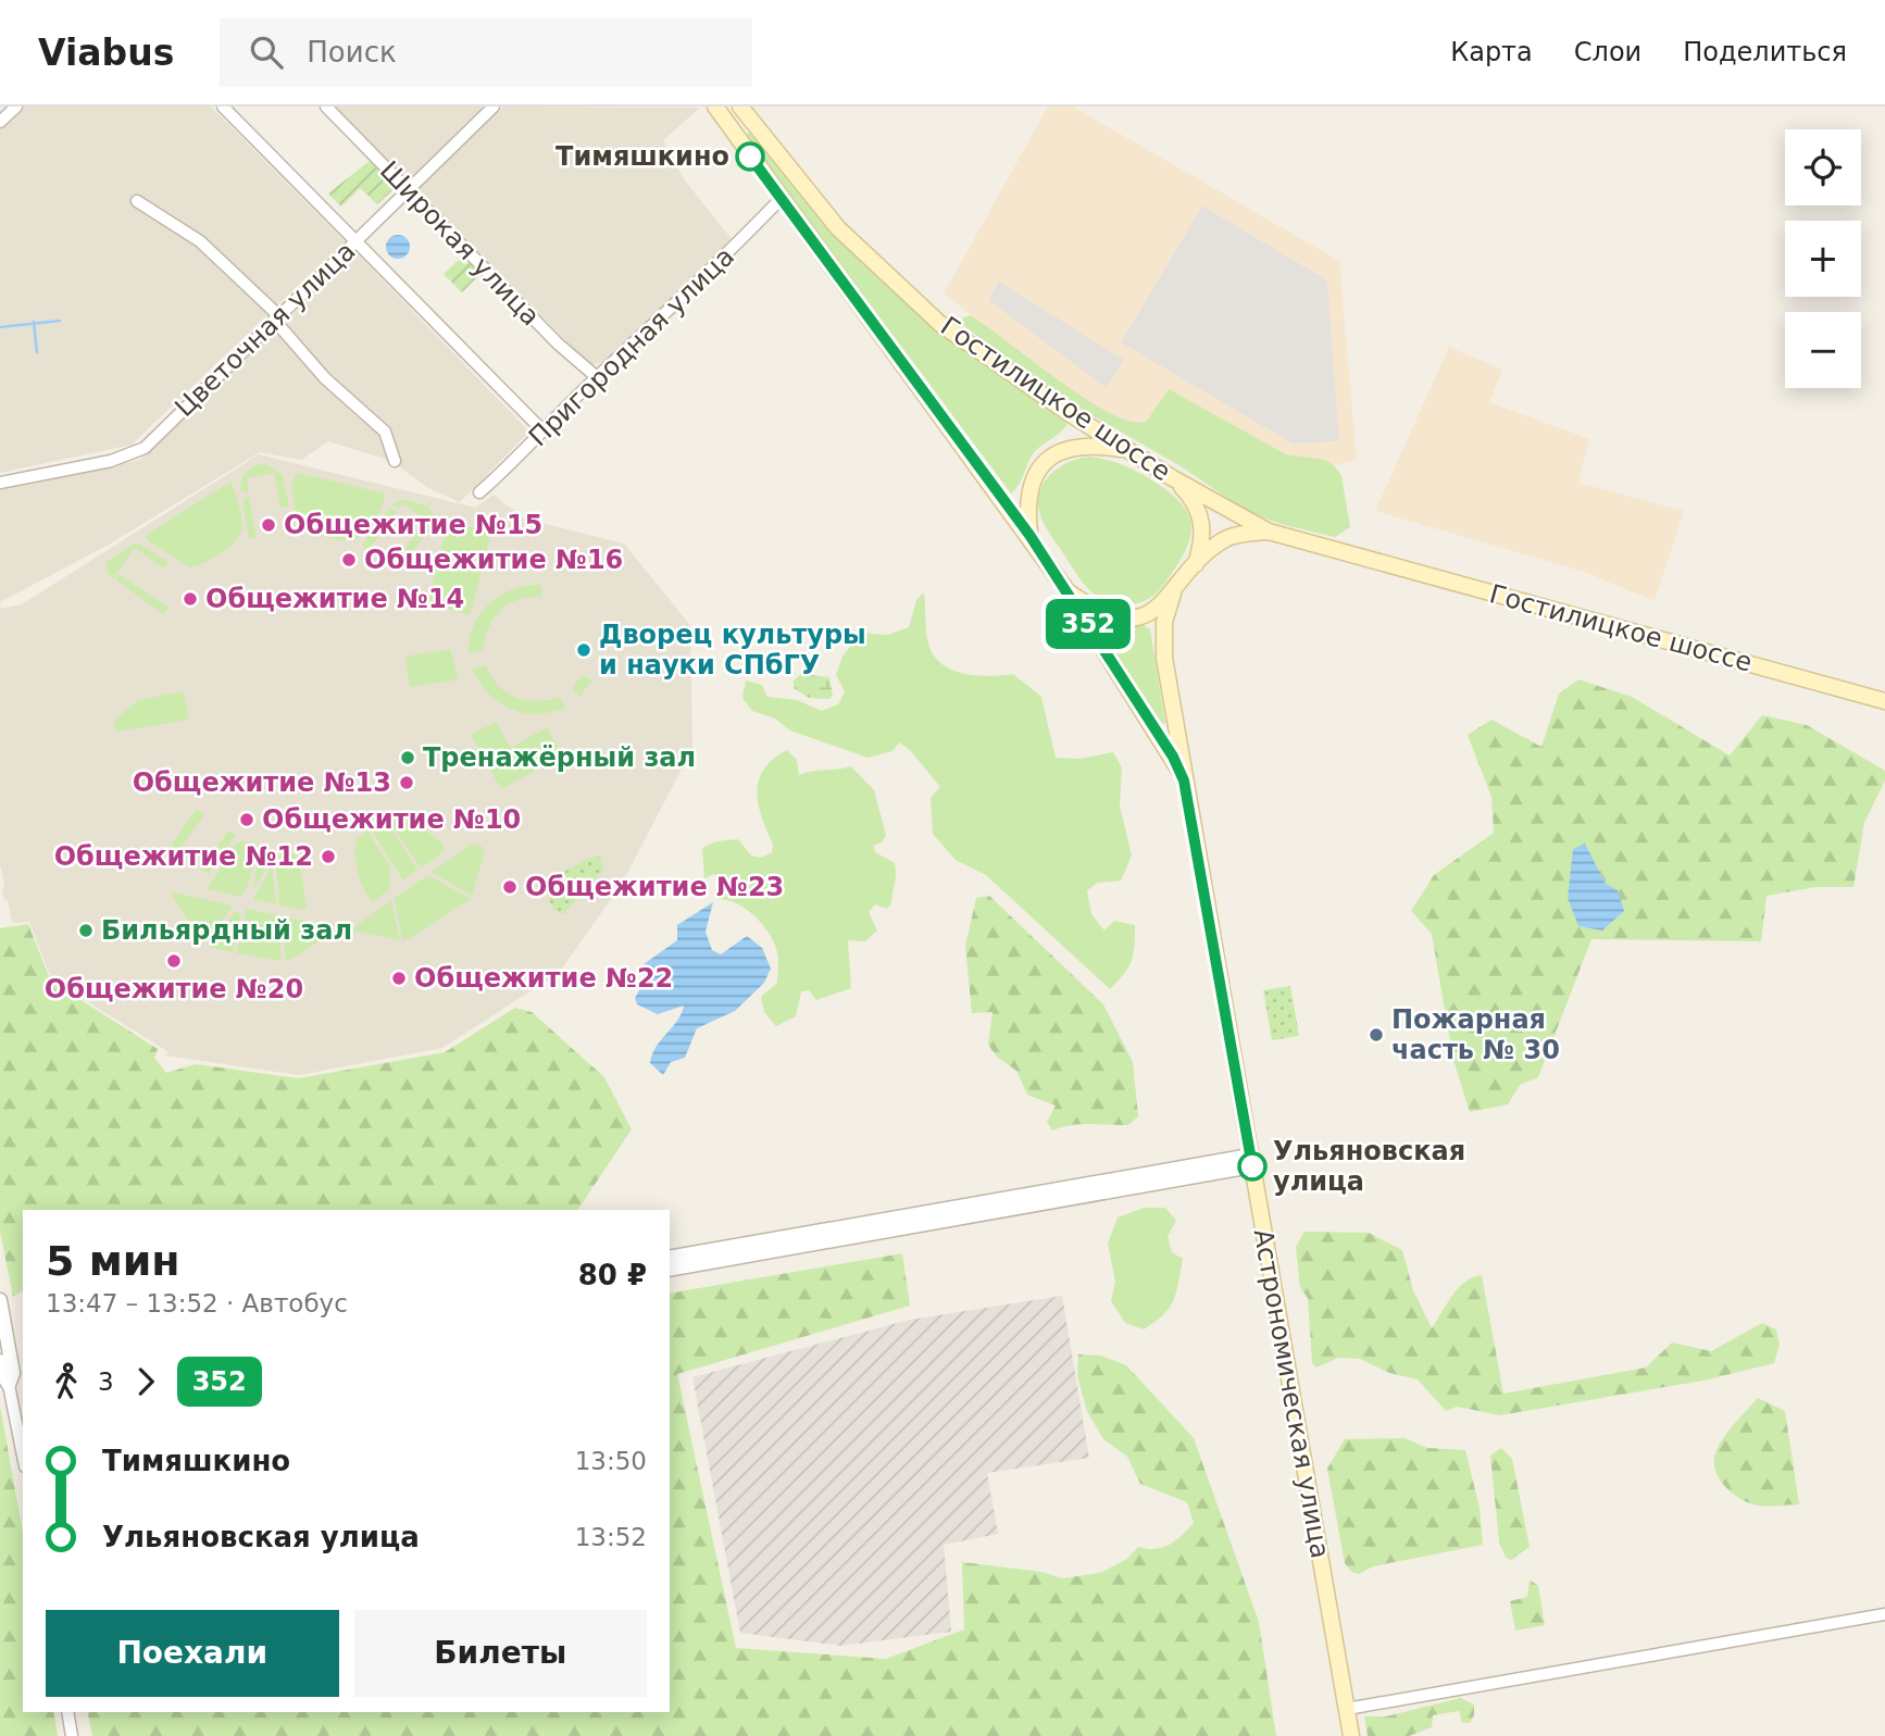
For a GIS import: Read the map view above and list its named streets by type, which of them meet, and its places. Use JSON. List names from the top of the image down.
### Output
{
  "streets": {
    "main road": ["Гостилицкое шоссе", "Астрономическая улица"],
    "street": ["Широкая улица", "Цветочная улица", "Пригородная улица"]
  },
  "crossings": [
    ["Широкая улица", "Цветочная улица"],
    ["Широкая улица", "Пригородная улица"],
    ["Пригородная улица", "Гостилицкое шоссе"],
    ["Гостилицкое шоссе", "Астрономическая улица"]
  ],
  "places": [
    "Тимяшкино",
    "Общежитие №15",
    "Общежитие №16",
    "Общежитие №14",
    "Дворец культуры и науки СПбГУ",
    "Тренажёрный зал",
    "Общежитие №13",
    "Общежитие №10",
    "Общежитие №12",
    "Общежитие №23",
    "Бильярдный зал",
    "Общежитие №20",
    "Общежитие №22",
    "Пожарная часть № 30",
    "Ульяновская улица"
  ],
  "lines": ["bus line 352"],
  "page": {
    "header": "Viabus",
    "search": "Поиск",
    "nav": ["Карта", "Слои", "Поделиться"],
    "on_map": "352",
    "map_buttons": ["+", "−"],
    "heading": ["5 мин", "13:47 – 13:52 · Автобус", "80 ₽"],
    "legs": ["3", "352"],
    "list": [
      {
        "name": "Тимяшкино",
        "value": "13:50"
      },
      {
        "name": "Ульяновская улица",
        "value": "13:52"
      }
    ],
    "buttons": ["Поехали", "Билеты"]
  }
}
